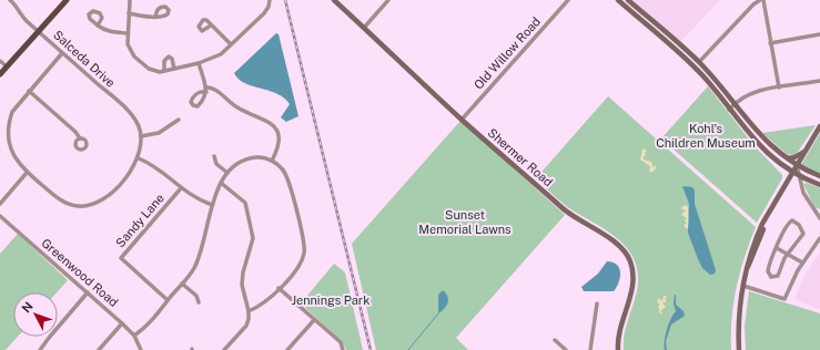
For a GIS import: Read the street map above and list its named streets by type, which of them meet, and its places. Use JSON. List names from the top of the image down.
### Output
{
  "streets": {
    "street": [
      "Old Willow Road",
      "Salceda Drive",
      "Shermer Road",
      "Sandy Lane",
      "Greenwood Road"
    ]
  },
  "crossings": [
    ["Old Willow Road", "Shermer Road"]
  ],
  "parks": ["Kohl's Children Museum", "Sunset Memorial Lawns", "Jennings Park"],
  "north": "top left"
}
